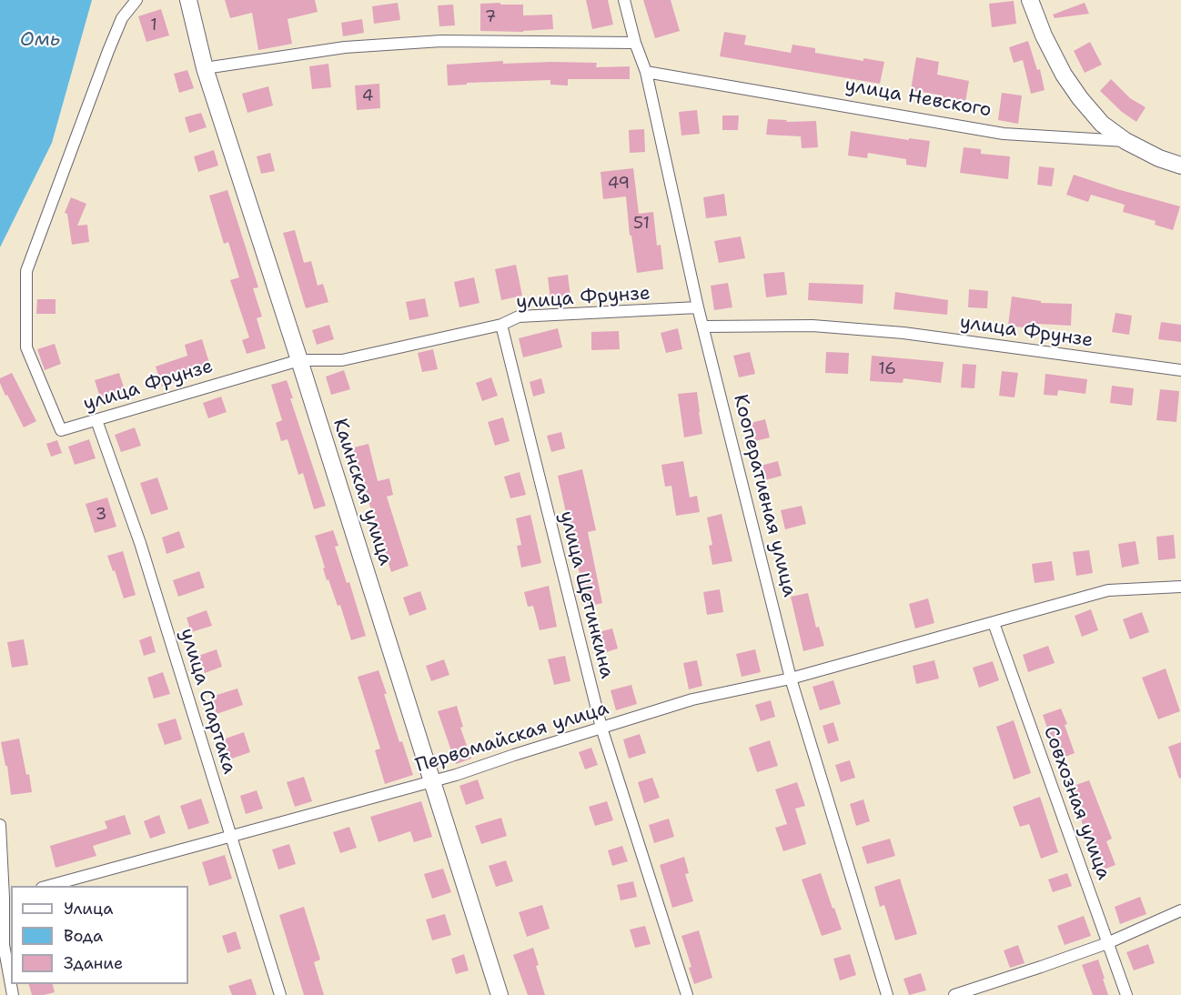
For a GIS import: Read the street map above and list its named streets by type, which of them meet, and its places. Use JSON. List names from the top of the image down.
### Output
{
  "streets": {
    "main road": ["улица Невского", "Каинская улица"],
    "street": [
      "улица Фрунзе",
      "Кооперативная улица",
      "улица Щетинкина",
      "улица Спартака",
      "Первомайская улица",
      "Совхозная улица"
    ]
  },
  "crossings": [
    ["улица Невского", "Кооперативная улица"],
    ["улица Фрунзе", "Каинская улица"],
    ["улица Фрунзе", "Кооперативная улица"],
    ["улица Фрунзе", "улица Щетинкина"],
    ["улица Фрунзе", "улица Спартака"],
    ["Каинская улица", "Первомайская улица"],
    ["Кооперативная улица", "Первомайская улица"],
    ["улица Щетинкина", "Первомайская улица"],
    ["улица Спартака", "Первомайская улица"],
    ["Первомайская улица", "Совхозная улица"]
  ],
  "water": ["Омь"],
  "house_numbers": [
    "7",
    "1",
    "4",
    "49",
    "51",
    "16",
    "3"
  ],
  "legend": ["Улица", "Вода", "Здание"]
}
